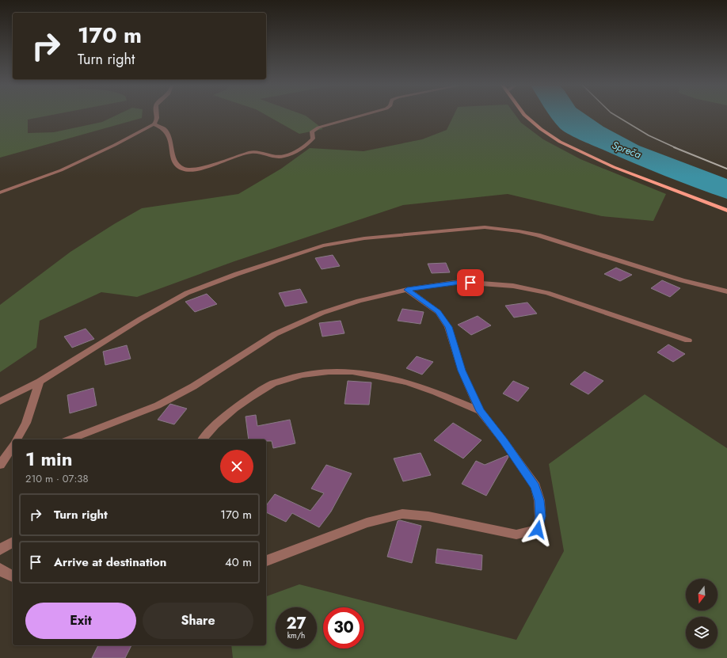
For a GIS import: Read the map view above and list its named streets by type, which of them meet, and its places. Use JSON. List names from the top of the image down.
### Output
{
  "water": ["Spreča"],
  "north": "bottom",
  "page": {
    "turn": ["170 m", "Turn right"],
    "heading": ["1 min", "210 m · 07:38"],
    "list": [
      {
        "name": "Turn right",
        "value": "170 m"
      },
      {
        "name": "Arrive at destination",
        "value": "40 m"
      }
    ],
    "buttons": ["Exit", "Share"],
    "speed": "27 km/h",
    "limit": "30"
  }
}
